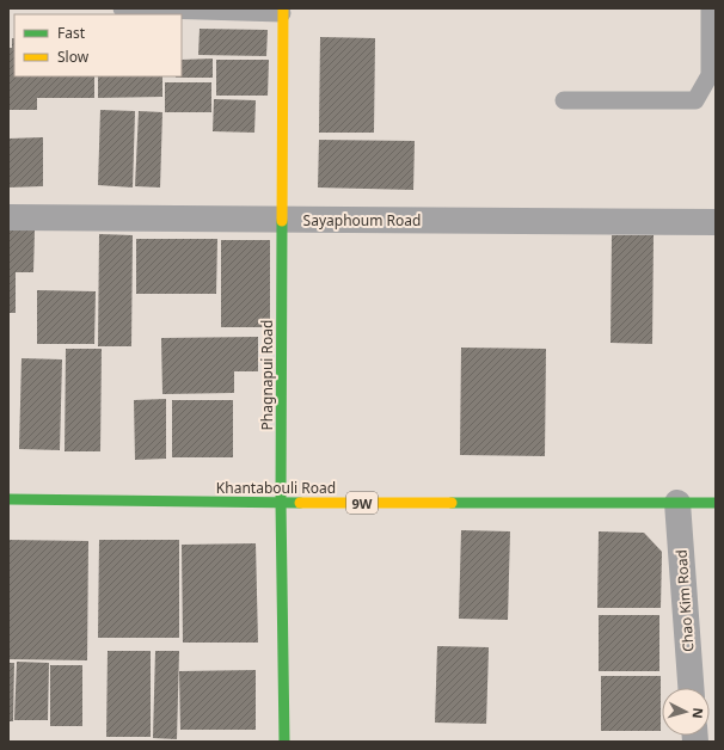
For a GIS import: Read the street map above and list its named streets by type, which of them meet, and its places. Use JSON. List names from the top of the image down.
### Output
{
  "streets": {
    "street": [
      "Sayaphoum Road",
      "Phagnapui Road",
      "Khantabouli Road",
      "9W",
      "Chao Kim Road"
    ]
  },
  "crossings": [
    ["Sayaphoum Road", "Phagnapui Road"],
    ["Phagnapui Road", "Khantabouli Road"],
    ["Khantabouli Road", "Chao Kim Road"]
  ],
  "legend": ["Fast", "Slow"],
  "north": "right"
}
